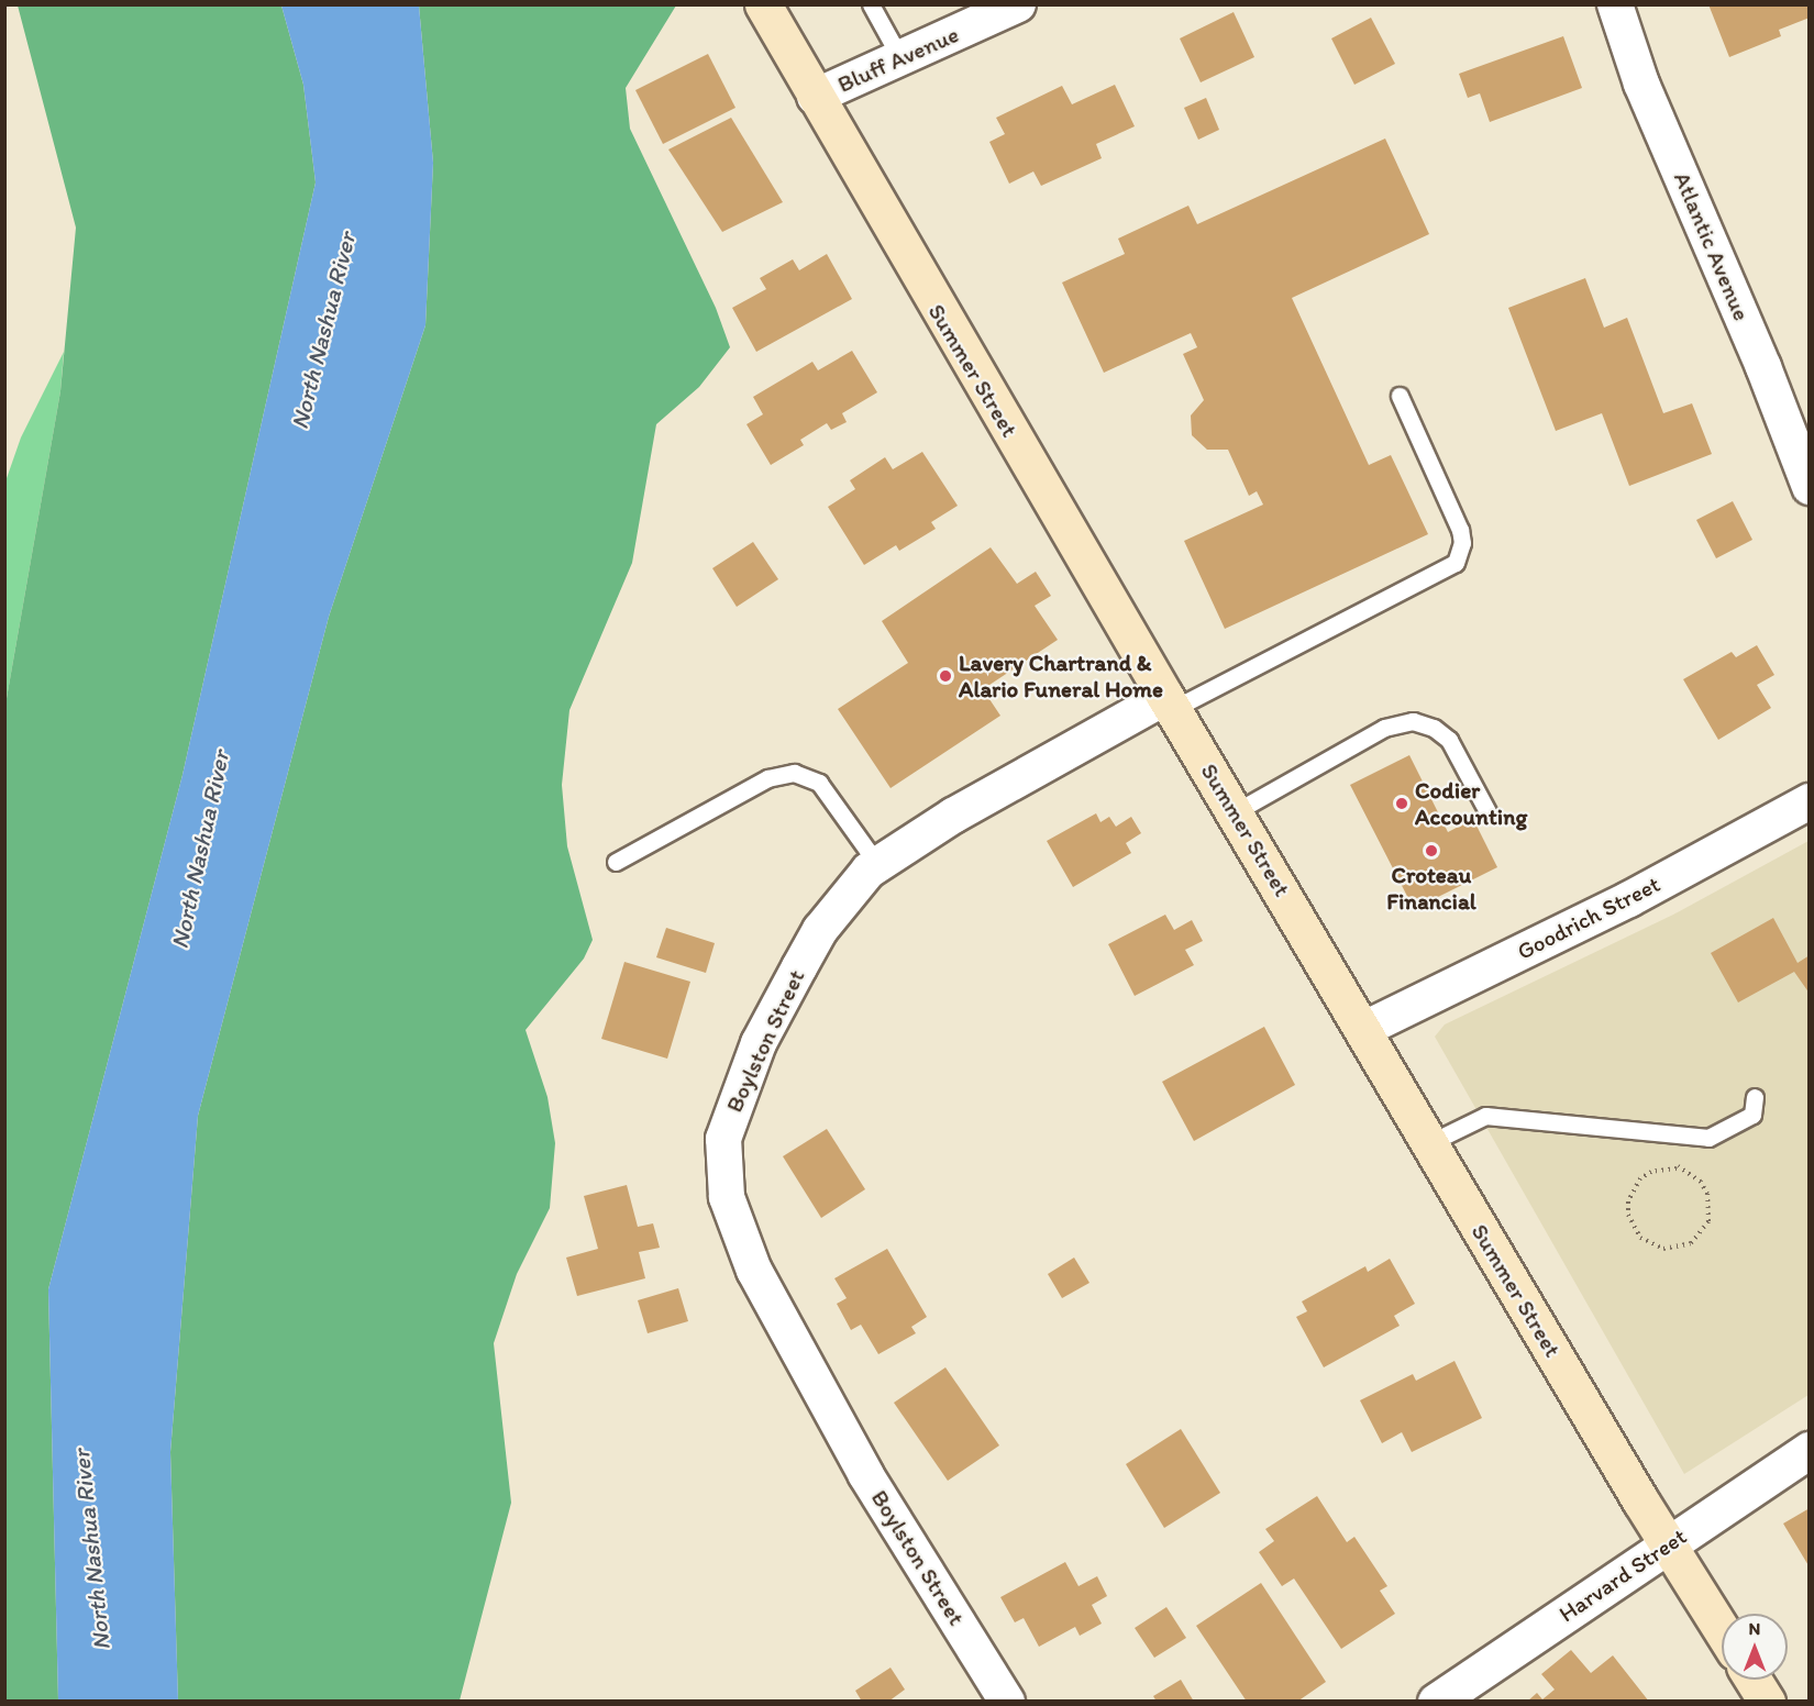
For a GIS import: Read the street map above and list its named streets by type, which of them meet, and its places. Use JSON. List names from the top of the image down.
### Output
{
  "streets": {
    "main road": ["Summer Street"],
    "street": [
      "Bluff Avenue",
      "Atlantic Avenue",
      "Goodrich Street",
      "Boylston Street",
      "Harvard Street"
    ]
  },
  "crossings": [
    ["Bluff Avenue", "Summer Street"],
    ["Summer Street", "Goodrich Street"],
    ["Summer Street", "Boylston Street"],
    ["Summer Street", "Harvard Street"]
  ],
  "water": ["North Nashua River"],
  "places": ["Lavery Chartrand & Alario Funeral Home", "Codier Accounting", "Croteau Financial"],
  "north": "top"
}
